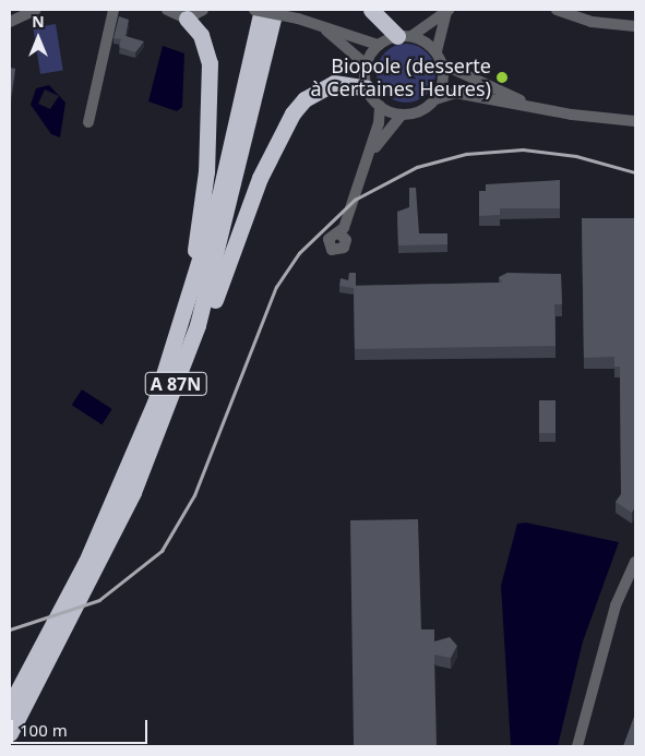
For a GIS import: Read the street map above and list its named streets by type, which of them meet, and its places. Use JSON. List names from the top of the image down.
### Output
{
  "streets": {
    "highway": ["A 87N"]
  },
  "places": ["Biopole (desserte à Certaines Heures)"],
  "scale_bar": "100 m",
  "north": "top"
}
